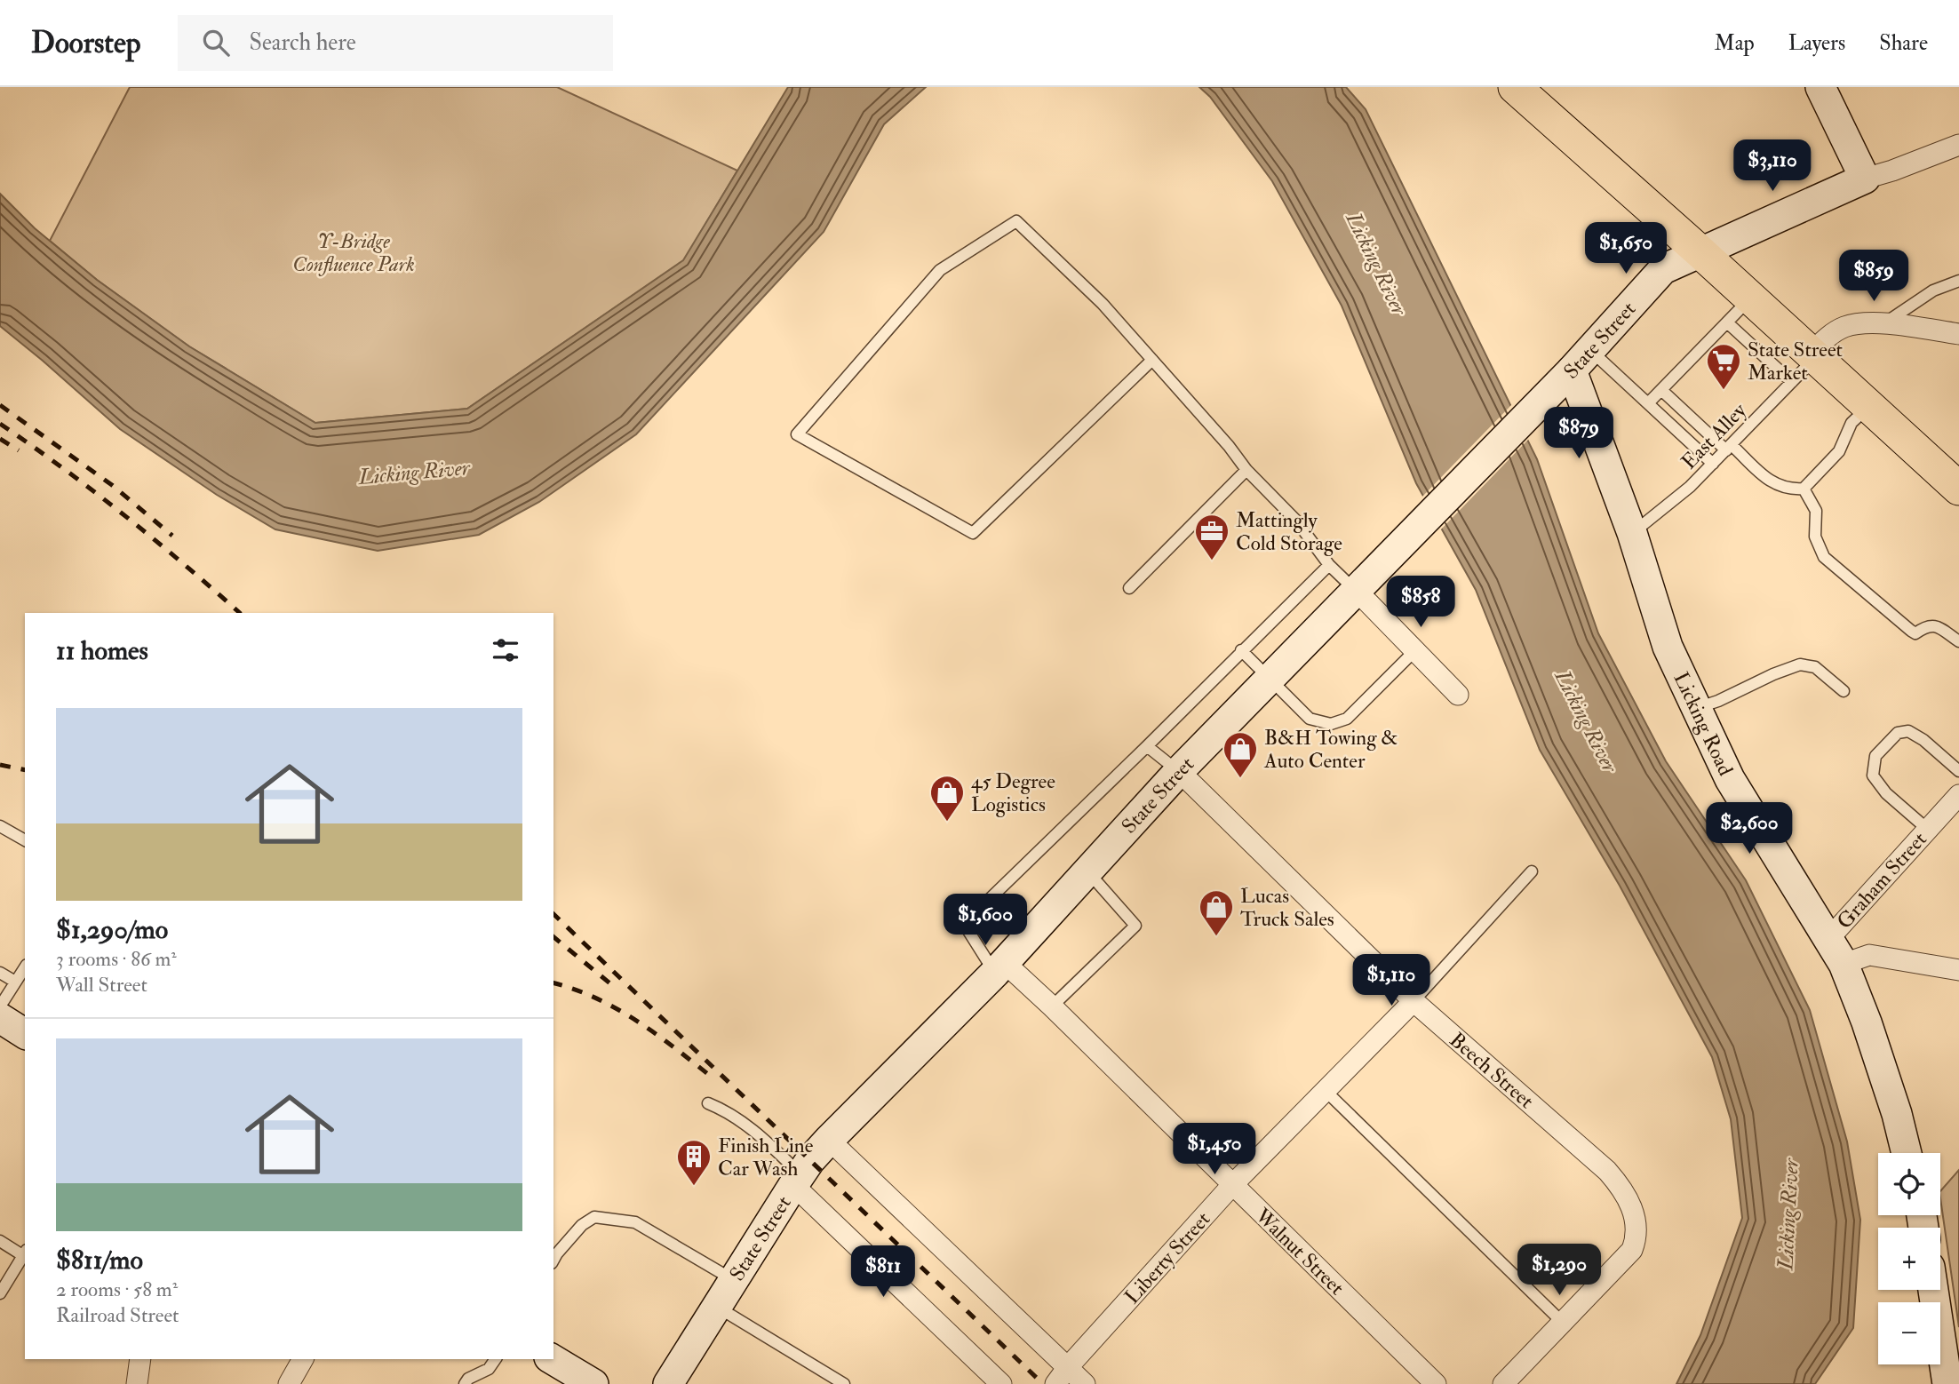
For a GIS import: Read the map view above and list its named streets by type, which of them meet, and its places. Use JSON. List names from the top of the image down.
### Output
{
  "streets": {
    "main road": ["State Street", "Licking Road"],
    "street": [
      "Graham Street",
      "Beech Street",
      "Walnut Street",
      "Liberty Street"
    ],
    "lane": ["East Alley"]
  },
  "crossings": [
    ["State Street", "Licking Road"],
    ["State Street", "Beech Street"],
    ["State Street", "Walnut Street"],
    ["East Alley", "Licking Road"],
    ["Licking Road", "Graham Street"],
    ["Beech Street", "Liberty Street"],
    ["Walnut Street", "Liberty Street"]
  ],
  "water": ["Licking River"],
  "parks": ["Y-Bridge Confluence Park"],
  "places": {
    "supermarket": ["State Street Market"],
    "office": ["Mattingly Cold Storage"],
    "shop": ["B&H Towing & Auto Center", "45 Degree Logistics", "Lucas Truck Sales"],
    "building": ["Finish Line Car Wash"]
  },
  "page": {
    "header": "Doorstep",
    "search": "Search here",
    "nav": ["Map", "Layers", "Share"],
    "price": [
      "$3,110",
      "$1,650",
      "$859",
      "$879",
      "$858",
      "$2,600",
      "$1,600",
      "$1,110",
      "$1,450",
      "$1,290",
      "$811"
    ],
    "heading": "11 homes",
    "list": [
      {
        "name": "$1,290/mo",
        "note": "3 rooms · 86 m² · Wall Street"
      },
      {
        "name": "$811/mo",
        "note": "2 rooms · 58 m² · Railroad Street"
      }
    ],
    "map_buttons": ["+", "−"]
  }
}
